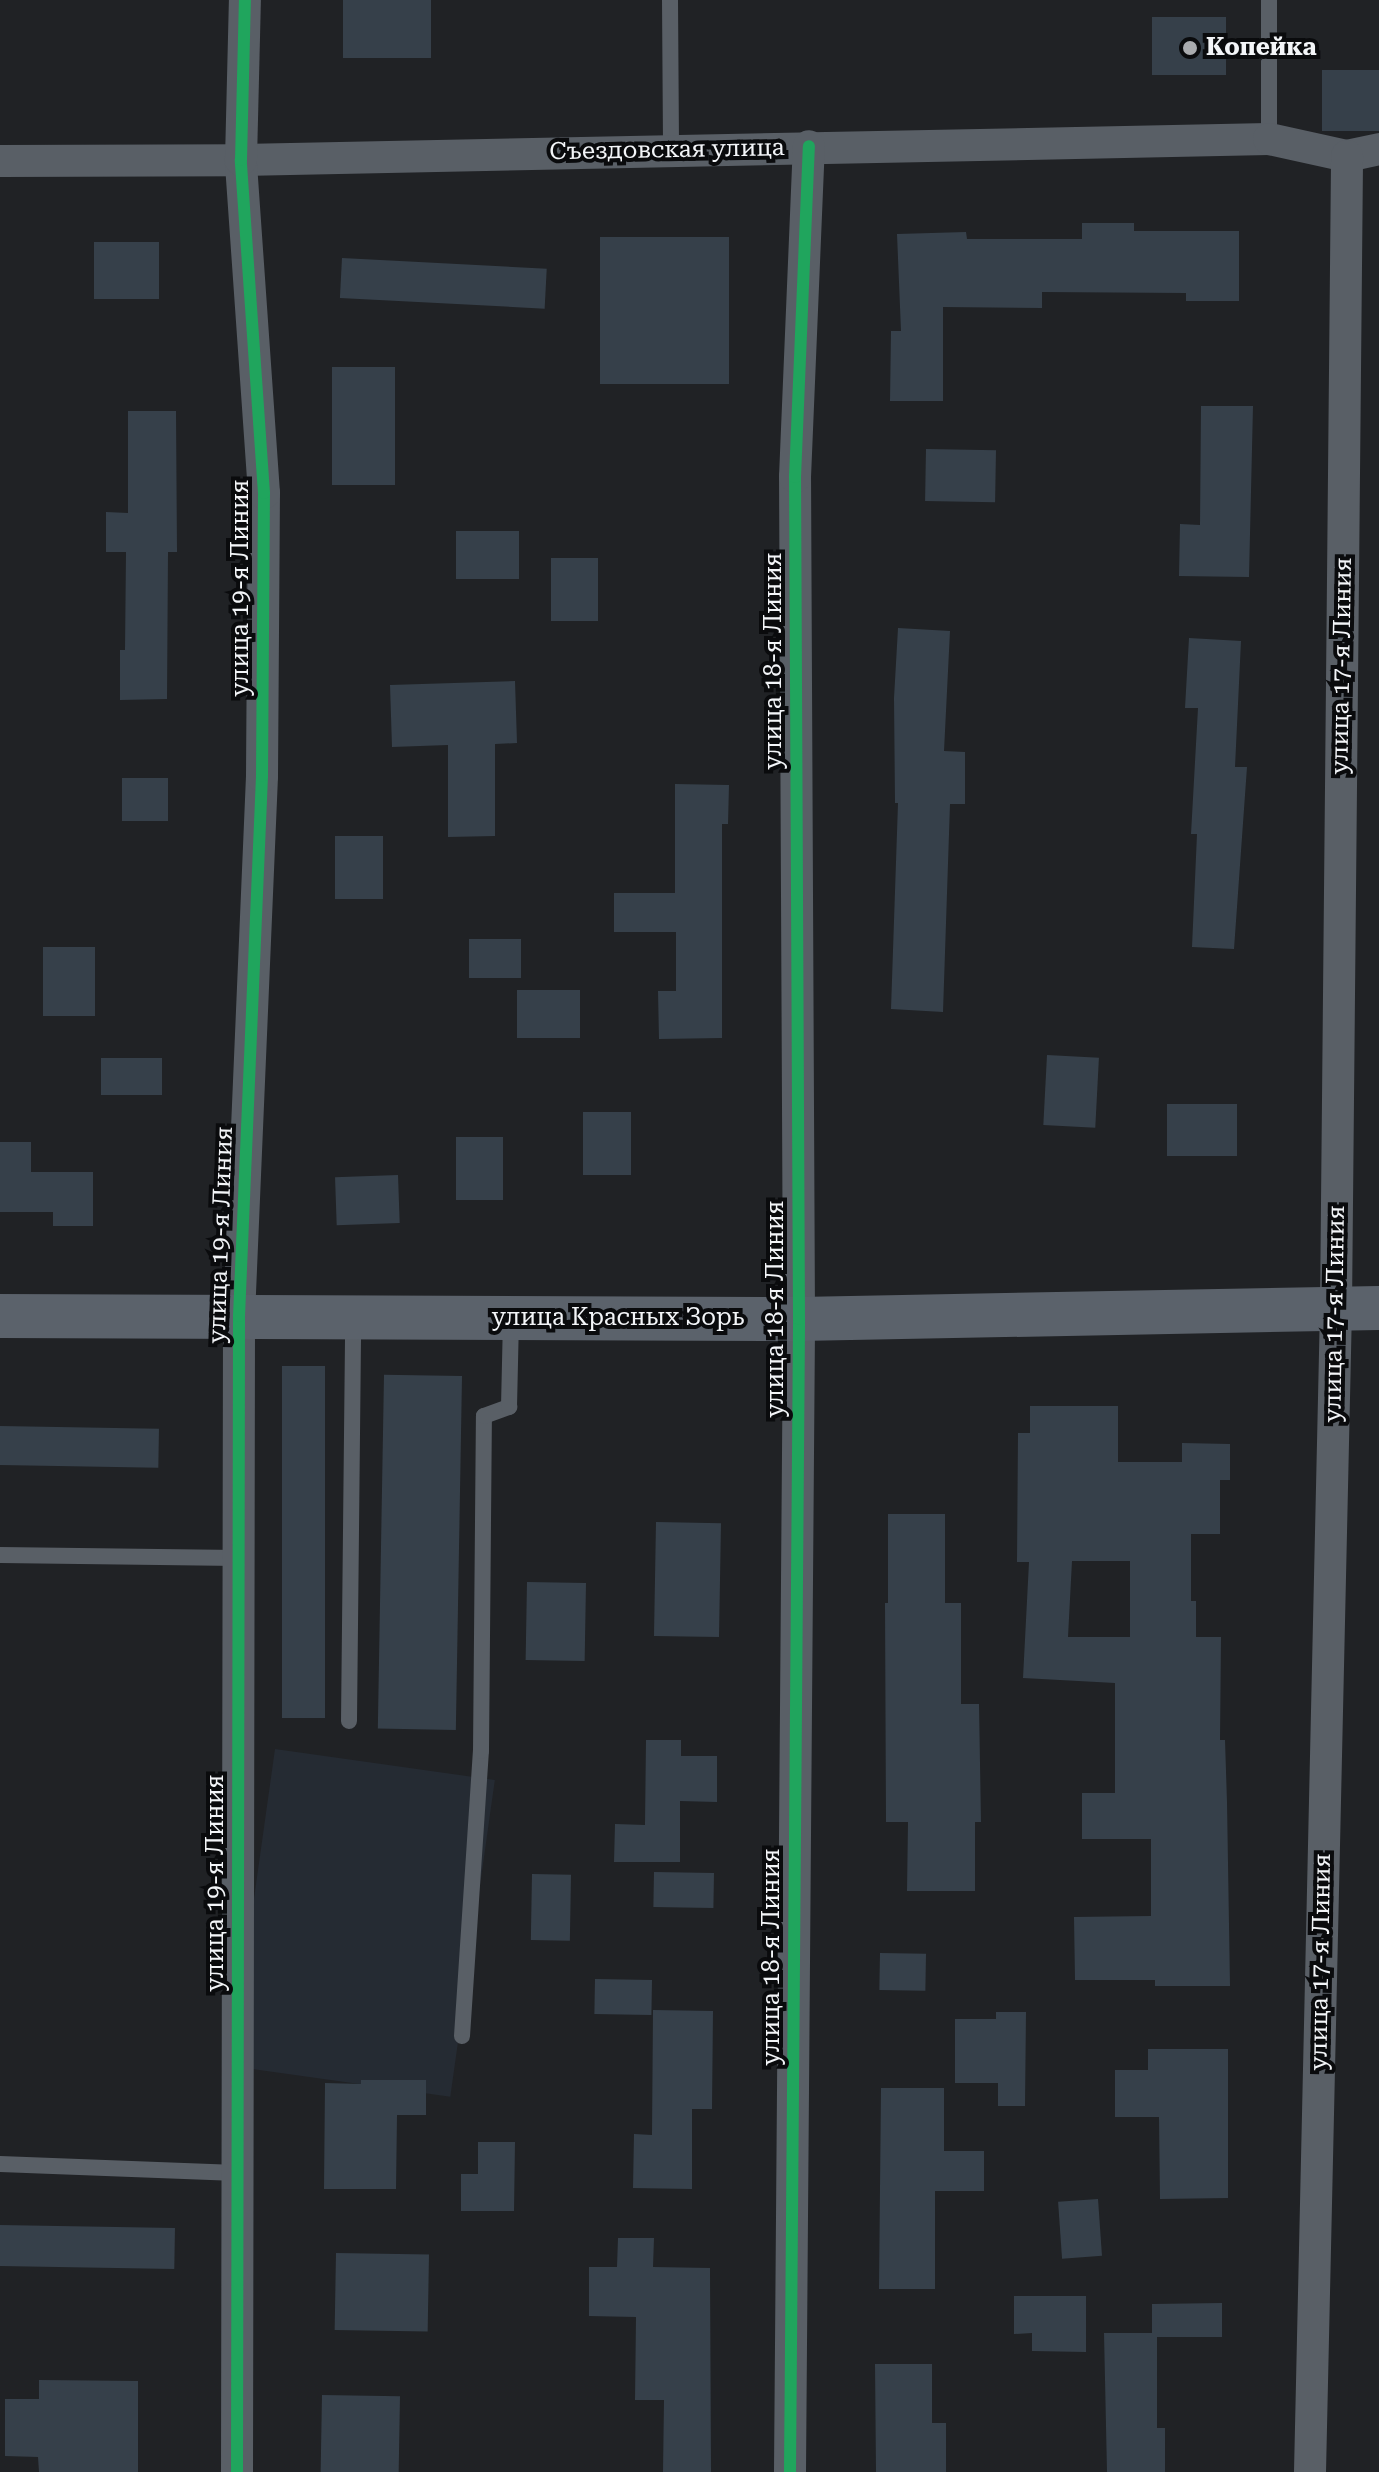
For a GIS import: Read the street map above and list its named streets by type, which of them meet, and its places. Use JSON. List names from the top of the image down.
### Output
{
  "streets": {
    "street": [
      "Съездовская улица",
      "улица 19-я Линия",
      "улица 18-я Линия",
      "улица 17-я Линия",
      "улица Красных Зорь"
    ]
  },
  "crossings": [
    ["Съездовская улица", "улица 19-я Линия"],
    ["Съездовская улица", "улица 18-я Линия"],
    ["Съездовская улица", "улица 17-я Линия"],
    ["улица 19-я Линия", "улица Красных Зорь"],
    ["улица 18-я Линия", "улица Красных Зорь"],
    ["улица 17-я Линия", "улица Красных Зорь"]
  ],
  "places": ["Копейка"]
}
